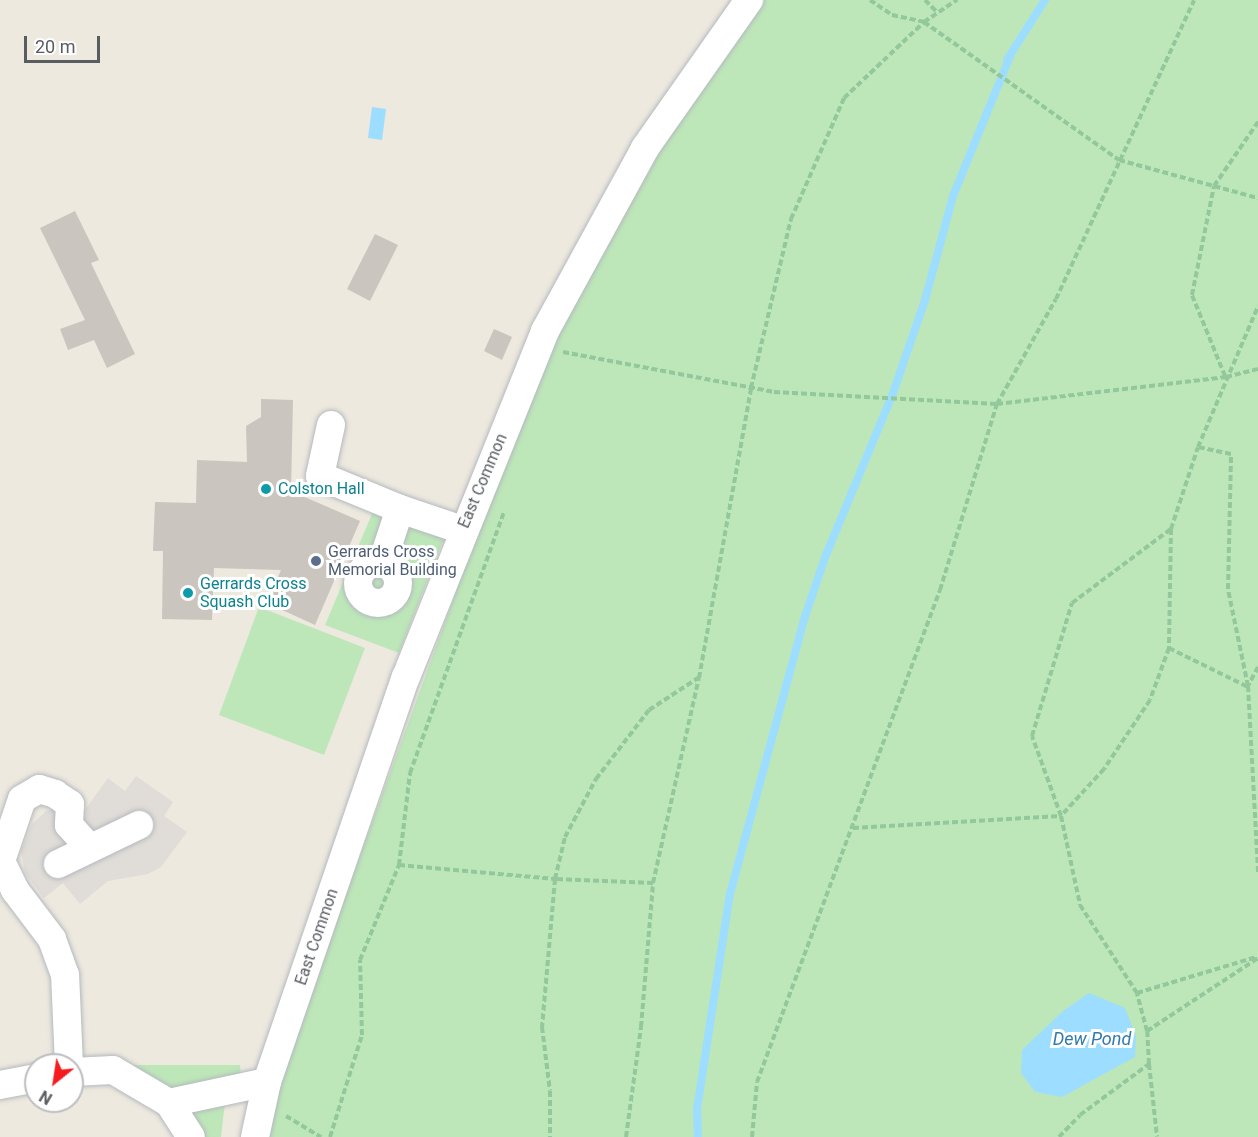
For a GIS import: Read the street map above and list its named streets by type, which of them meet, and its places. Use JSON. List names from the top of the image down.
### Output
{
  "streets": {
    "street": ["East Common"]
  },
  "water": ["Dew Pond"],
  "places": ["Colston Hall", "Gerrards Cross Memorial Building", "Gerrards Cross Squash Club"],
  "scale_bar": "20 m",
  "north": "bottom left"
}
